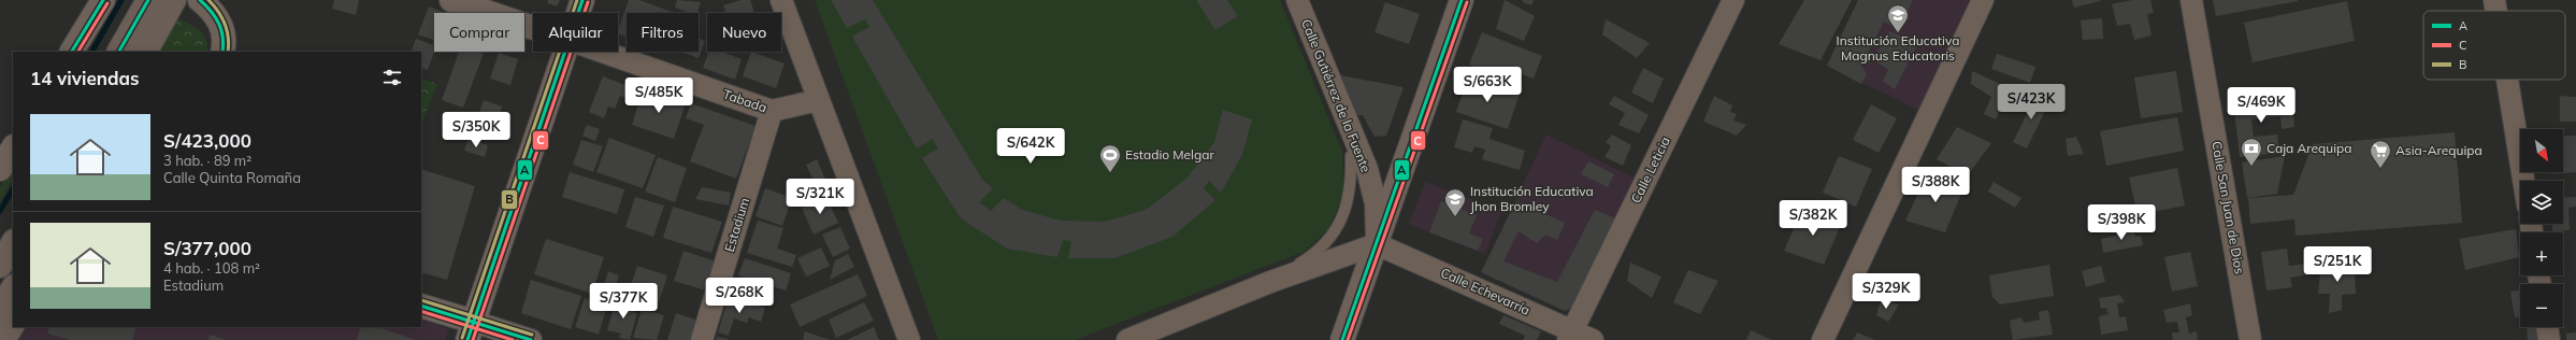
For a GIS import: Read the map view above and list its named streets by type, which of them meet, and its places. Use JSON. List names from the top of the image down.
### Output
{
  "streets": {
    "main road": ["Tabada"],
    "street": [
      "Calle Gutiérrez de la Fuente",
      "Calle Leticia",
      "Calle San Juan de Dios",
      "Estadium",
      "Calle Echevarría"
    ]
  },
  "crossings": [
    ["Calle Gutiérrez de la Fuente", "Calle Echevarría"],
    ["Tabada", "Estadium"],
    ["Calle Leticia", "Calle Echevarría"]
  ],
  "places": {
    "school or university": ["Institución Educativa Magnus Educatoris", "Institución Educativa Jhon Bromley"],
    "bank": ["Caja Arequipa"],
    "supermarket": ["Asia-Arequipa"],
    "sports": ["Estadio Melgar"]
  },
  "lines": ["transit line A", "transit line B", "transit line C"],
  "legend": ["A", "C", "B"],
  "north": "bottom right",
  "page": {
    "chip": [
      "Comprar",
      "Alquilar",
      "Filtros",
      "Nuevo"
    ],
    "heading": "14 viviendas",
    "price": [
      "S/663K",
      "S/485K",
      "S/423K",
      "S/469K",
      "S/350K",
      "S/642K",
      "S/388K",
      "S/321K",
      "S/382K",
      "S/398K",
      "S/251K",
      "S/329K",
      "S/268K",
      "S/377K"
    ],
    "list": [
      {
        "name": "S/423,000",
        "note": "3 hab. · 89 m² · Calle Quinta Romaña"
      },
      {
        "name": "S/377,000",
        "note": "4 hab. · 108 m² · Estadium"
      }
    ],
    "map_buttons": ["+", "−"]
  }
}
